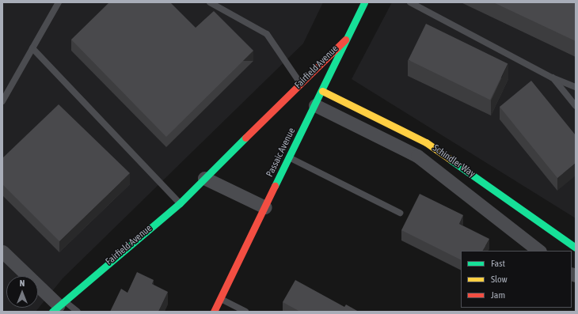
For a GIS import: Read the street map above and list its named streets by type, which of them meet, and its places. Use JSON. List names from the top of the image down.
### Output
{
  "streets": {
    "street": ["Fairfield Avenue", "Passaic Avenue", "Schindler Way"]
  },
  "crossings": [
    ["Fairfield Avenue", "Passaic Avenue"],
    ["Passaic Avenue", "Schindler Way"]
  ],
  "legend": ["Fast", "Slow", "Jam"],
  "north": "top"
}
